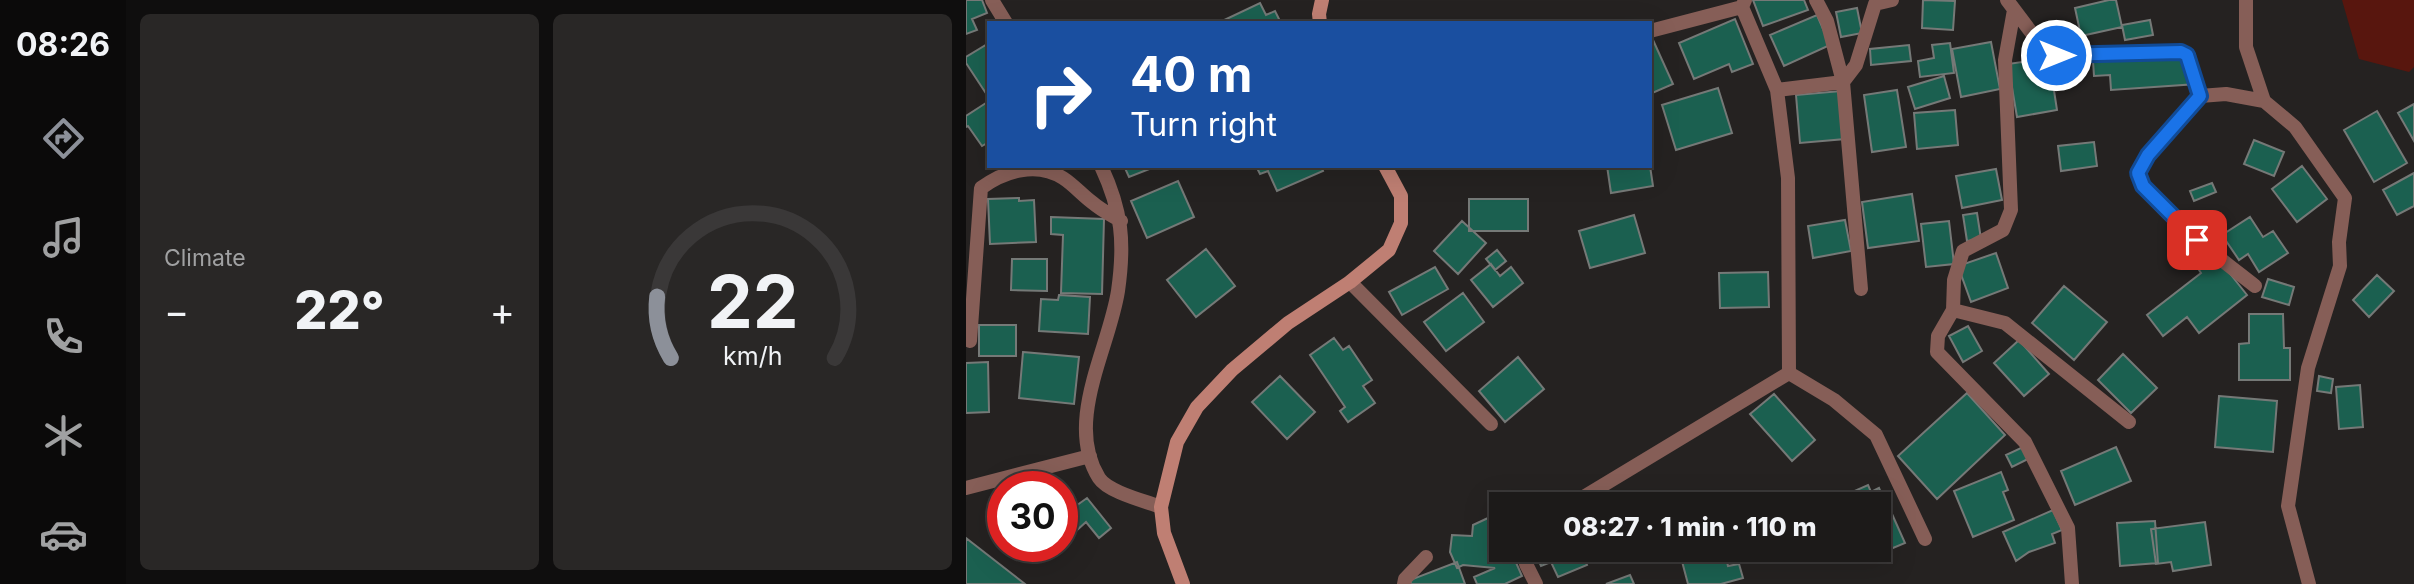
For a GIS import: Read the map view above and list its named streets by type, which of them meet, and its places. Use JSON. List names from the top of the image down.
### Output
{
  "page": {
    "tabs": "08:26",
    "tile": "Climate",
    "turn": ["40 m", "Turn right"],
    "heat": ["−", "22°", "+"],
    "limit": "30",
    "trip": "08:27 · 1 min · 110 m",
    "gauge": ["22", "km/h"]
  }
}
